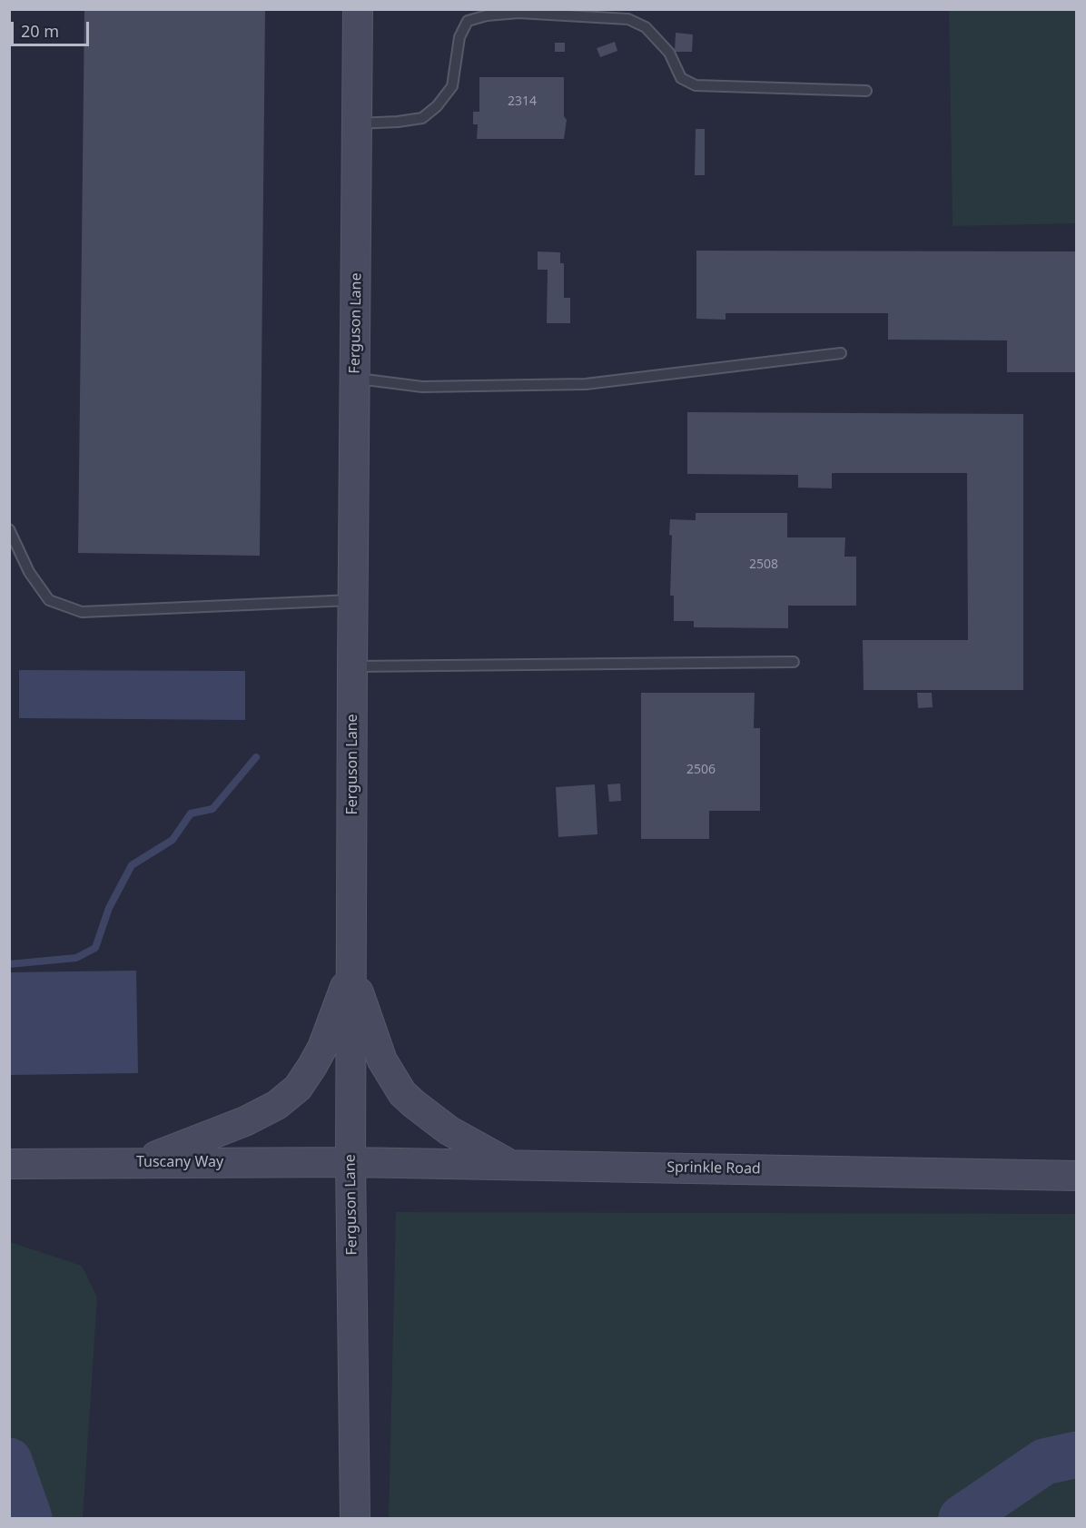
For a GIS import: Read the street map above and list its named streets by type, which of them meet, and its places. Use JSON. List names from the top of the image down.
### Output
{
  "streets": {
    "street": ["Ferguson Lane", "Tuscany Way", "Sprinkle Road"]
  },
  "crossings": [
    ["Ferguson Lane", "Tuscany Way"],
    ["Ferguson Lane", "Sprinkle Road"],
    ["Tuscany Way", "Sprinkle Road"]
  ],
  "house_numbers": ["2314", "2508", "2506"],
  "scale_bar": "20 m"
}
